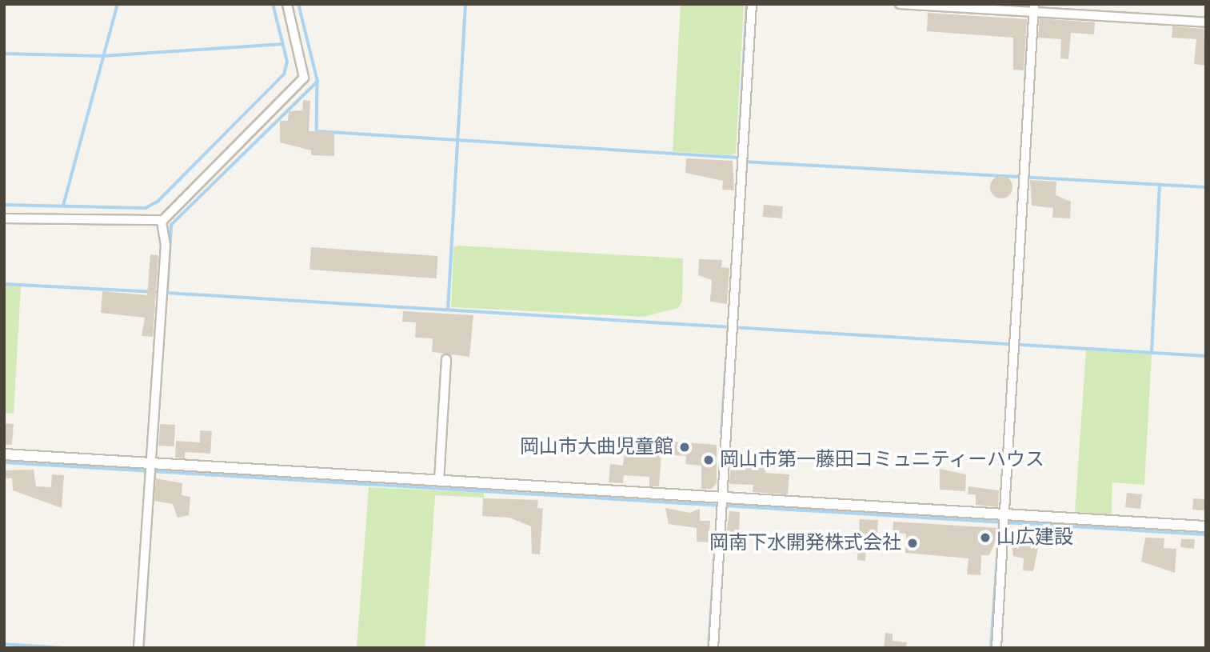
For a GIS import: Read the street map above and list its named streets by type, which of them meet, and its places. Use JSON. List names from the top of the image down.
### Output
{
  "places": [
    "岡山市大曲児童館",
    "岡山市第一藤田コミュニティーハウス",
    "山広建設",
    "岡南下水開発株式会社"
  ]
}
